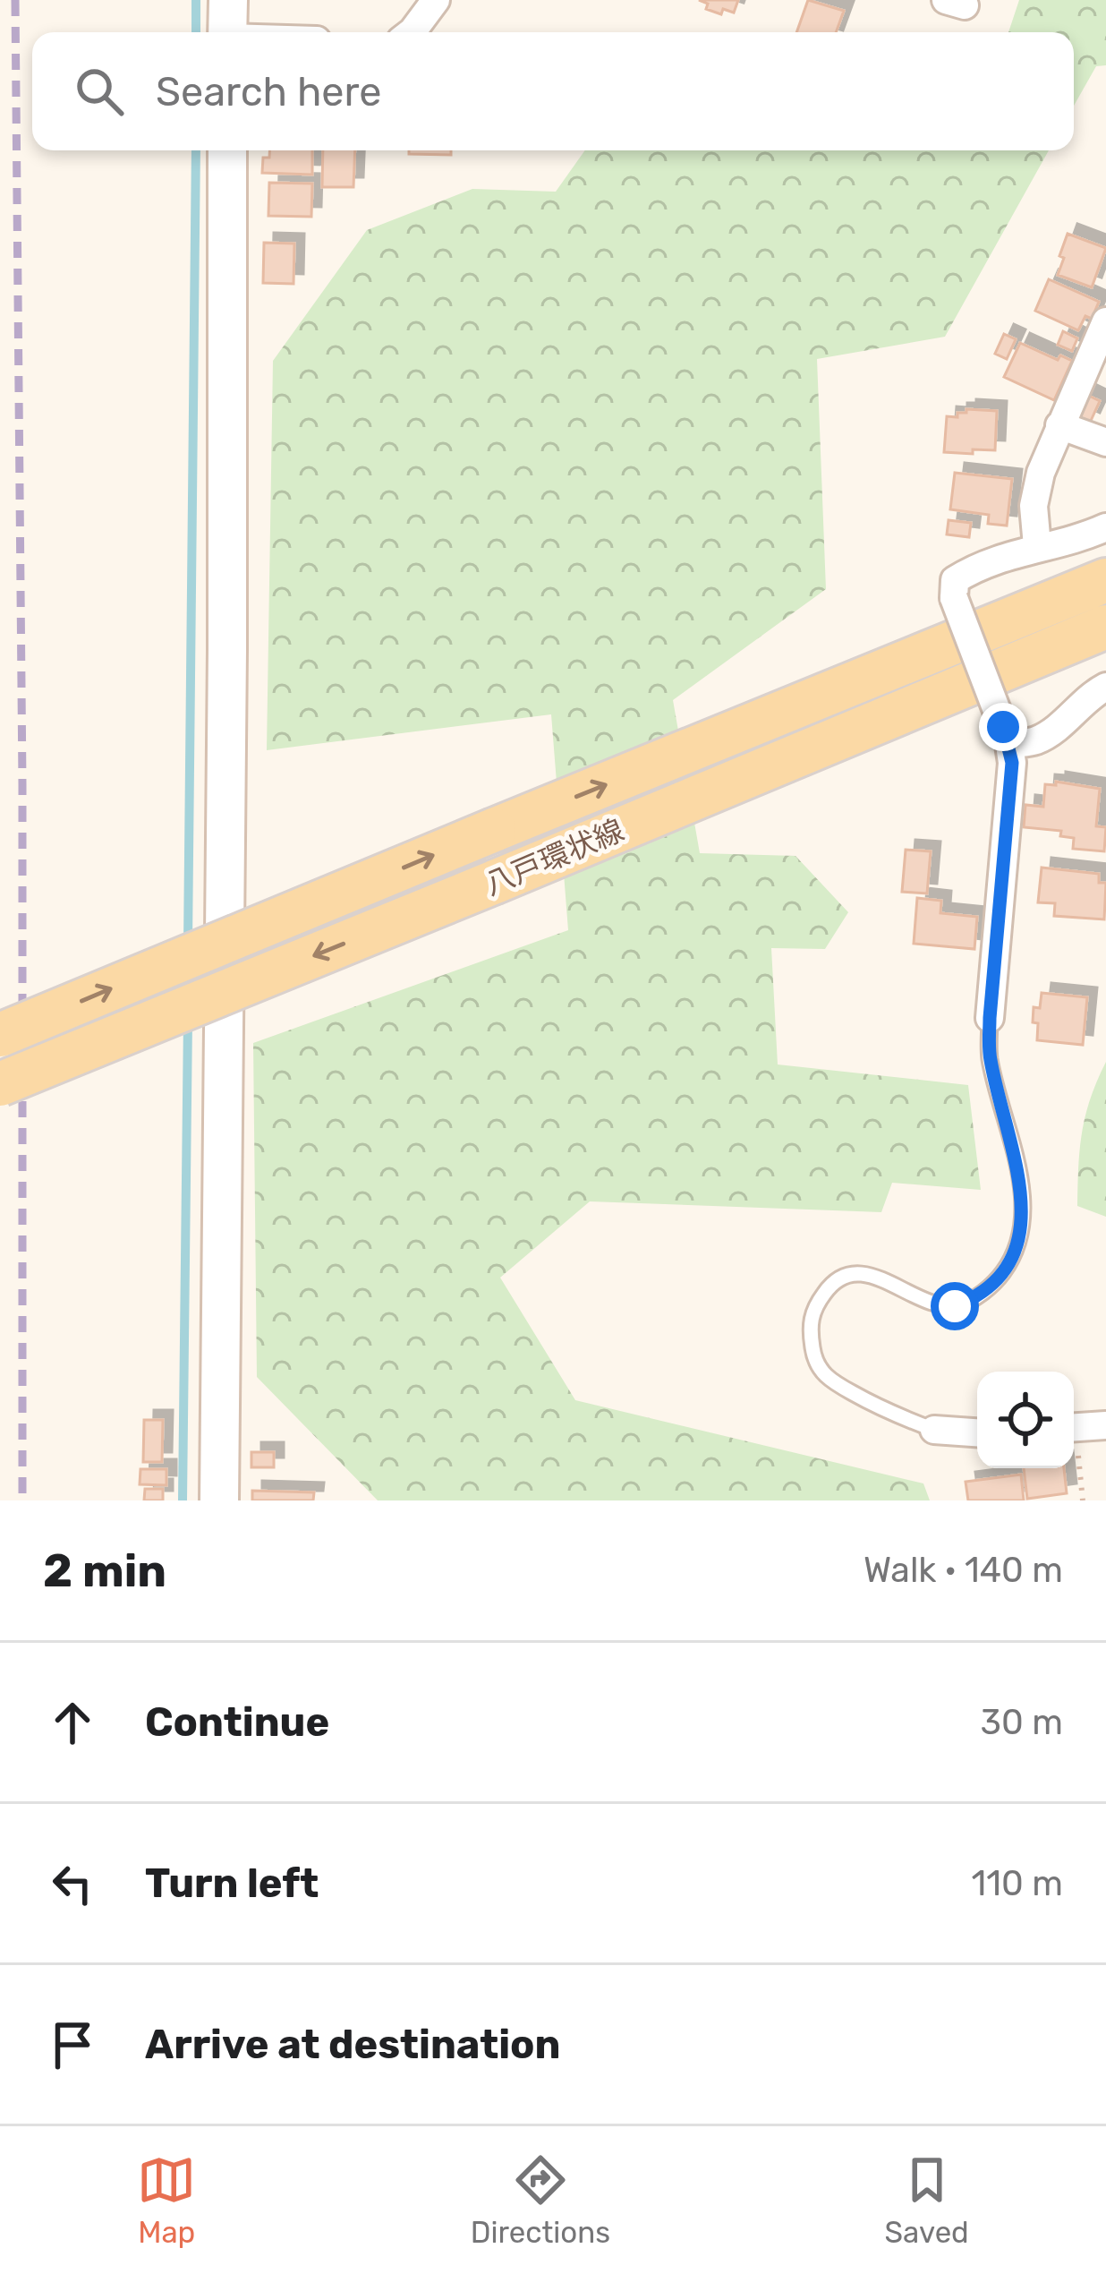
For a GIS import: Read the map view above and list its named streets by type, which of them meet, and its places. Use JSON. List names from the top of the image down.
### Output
{
  "streets": {
    "main road": ["八戸環状線"]
  },
  "page": {
    "search": "Search here",
    "heading": ["2 min", "Walk · 140 m"],
    "list": [
      ["Continue", "30 m"],
      ["Turn left", "110 m"],
      "Arrive at destination"
    ],
    "nav": ["Map", "Directions", "Saved"]
  }
}
